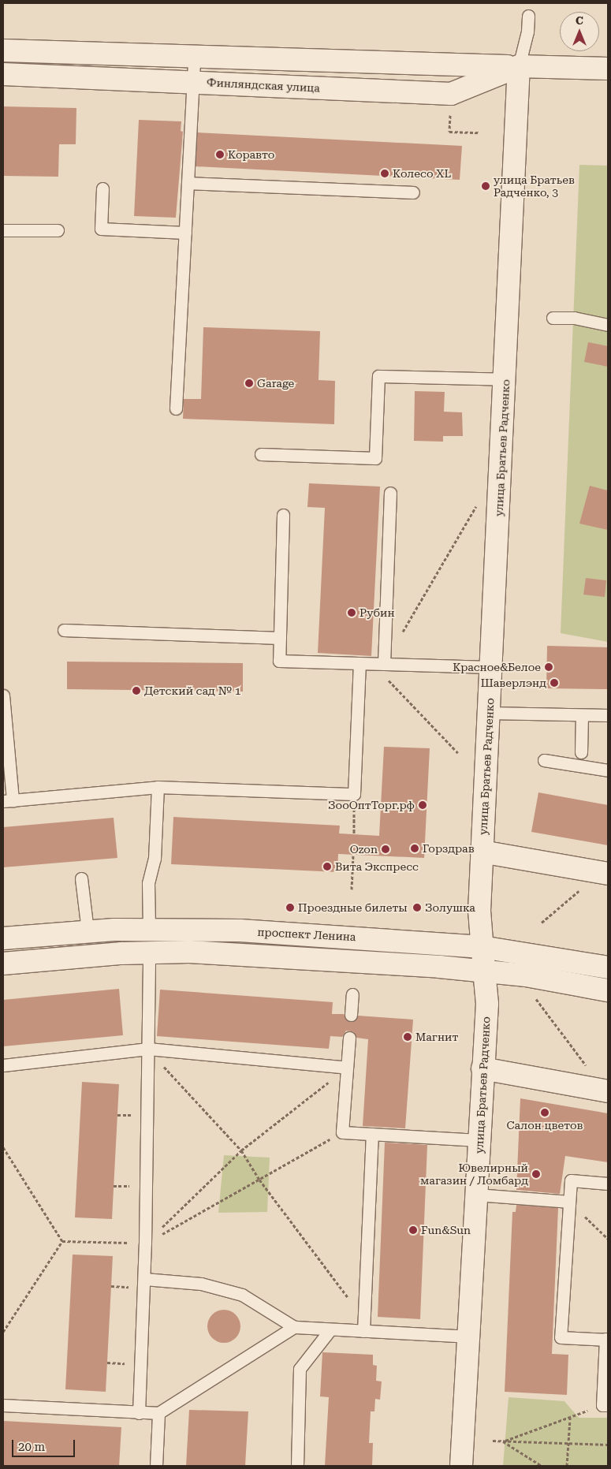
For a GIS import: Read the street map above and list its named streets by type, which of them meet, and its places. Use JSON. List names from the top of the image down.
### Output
{
  "streets": {
    "street": ["Финляндская улица", "улица Братьев Радченко", "проспект Ленина"]
  },
  "crossings": [
    ["Финляндская улица", "улица Братьев Радченко"],
    ["улица Братьев Радченко", "проспект Ленина"]
  ],
  "places": [
    "Коравто",
    "Колесо XL",
    "улица Братьев Радченко, 3",
    "Garage",
    "Рубин",
    "Красное&Белое",
    "Шаверлэнд",
    "Детский сад № 1",
    "ЗооОптТорг.рф",
    "Горздрав",
    "Ozon",
    "Вита Экспресс",
    "Проездные билеты",
    "Золушка",
    "Магнит",
    "Салон цветов",
    "Ювелирный магазин / Ломбард",
    "Fun&Sun"
  ],
  "scale_bar": "20 m",
  "north": "top"
}
